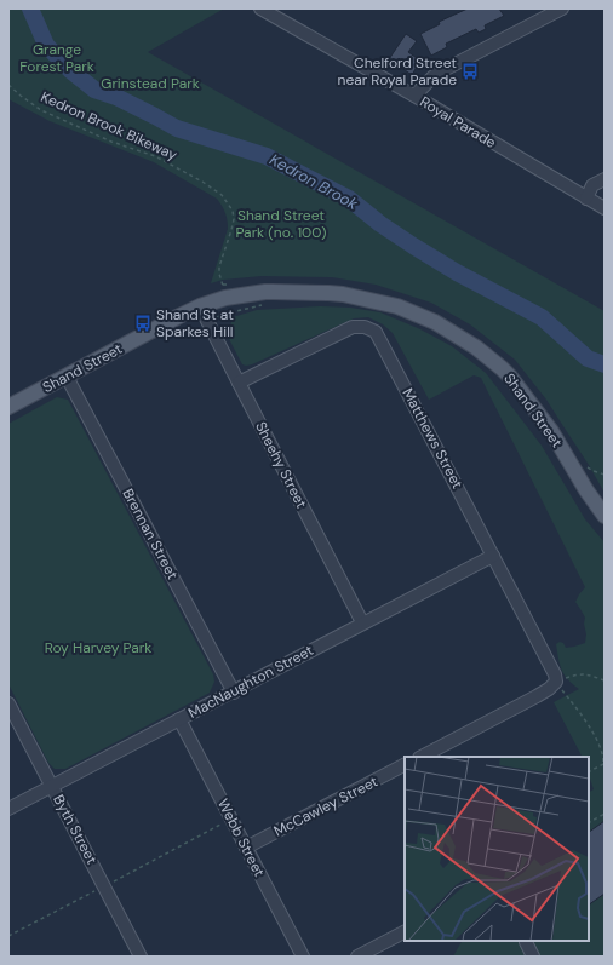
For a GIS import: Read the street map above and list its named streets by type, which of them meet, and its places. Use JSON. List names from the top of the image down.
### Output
{
  "streets": {
    "main road": ["Shand Street"],
    "street": [
      "Royal Parade",
      "Matthews Street",
      "Sheehy Street",
      "Brennan Street",
      "MacNaughton Street",
      "McCawley Street",
      "Byth Street",
      "Webb Street"
    ],
    "path": ["Kedron Brook Bikeway"]
  },
  "crossings": [
    ["Shand Street", "Sheehy Street"],
    ["Shand Street", "Brennan Street"],
    ["Matthews Street", "Sheehy Street"],
    ["Matthews Street", "MacNaughton Street"],
    ["Sheehy Street", "MacNaughton Street"],
    ["Brennan Street", "MacNaughton Street"],
    ["MacNaughton Street", "Byth Street"],
    ["MacNaughton Street", "Webb Street"],
    ["McCawley Street", "Webb Street"]
  ],
  "water": ["Kedron Brook"],
  "parks": [
    "Grange Forest Park",
    "Grinstead Park",
    "Shand Street Park (no. 100)",
    "Roy Harvey Park"
  ],
  "places": {
    "bus stop": ["Chelford Street near Royal Parade", "Shand St at Sparkes Hill"]
  }
}
